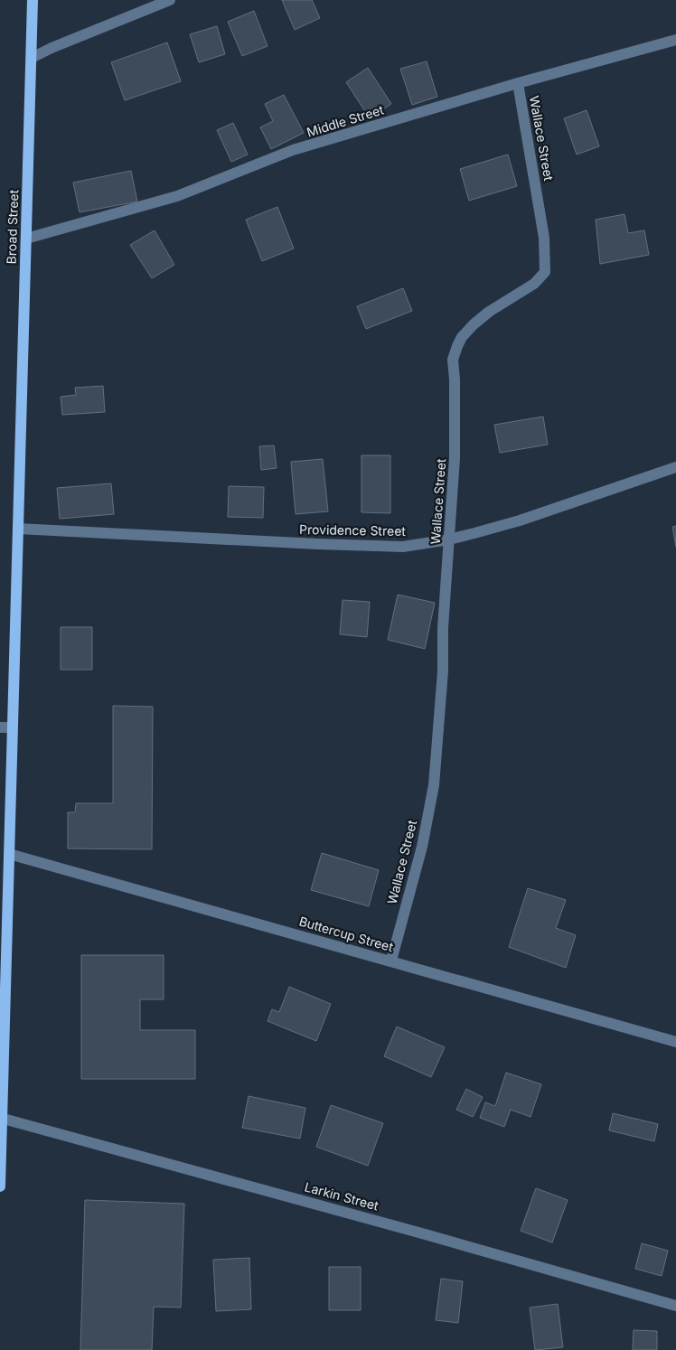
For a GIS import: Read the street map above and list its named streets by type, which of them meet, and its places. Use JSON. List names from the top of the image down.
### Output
{
  "streets": {
    "main road": ["Broad Street"],
    "street": [
      "Middle Street",
      "Wallace Street",
      "Providence Street",
      "Buttercup Street",
      "Larkin Street"
    ]
  },
  "crossings": [
    ["Middle Street", "Wallace Street"],
    ["Middle Street", "Broad Street"],
    ["Wallace Street", "Providence Street"],
    ["Wallace Street", "Buttercup Street"],
    ["Broad Street", "Providence Street"],
    ["Broad Street", "Buttercup Street"],
    ["Broad Street", "Larkin Street"]
  ]
}
